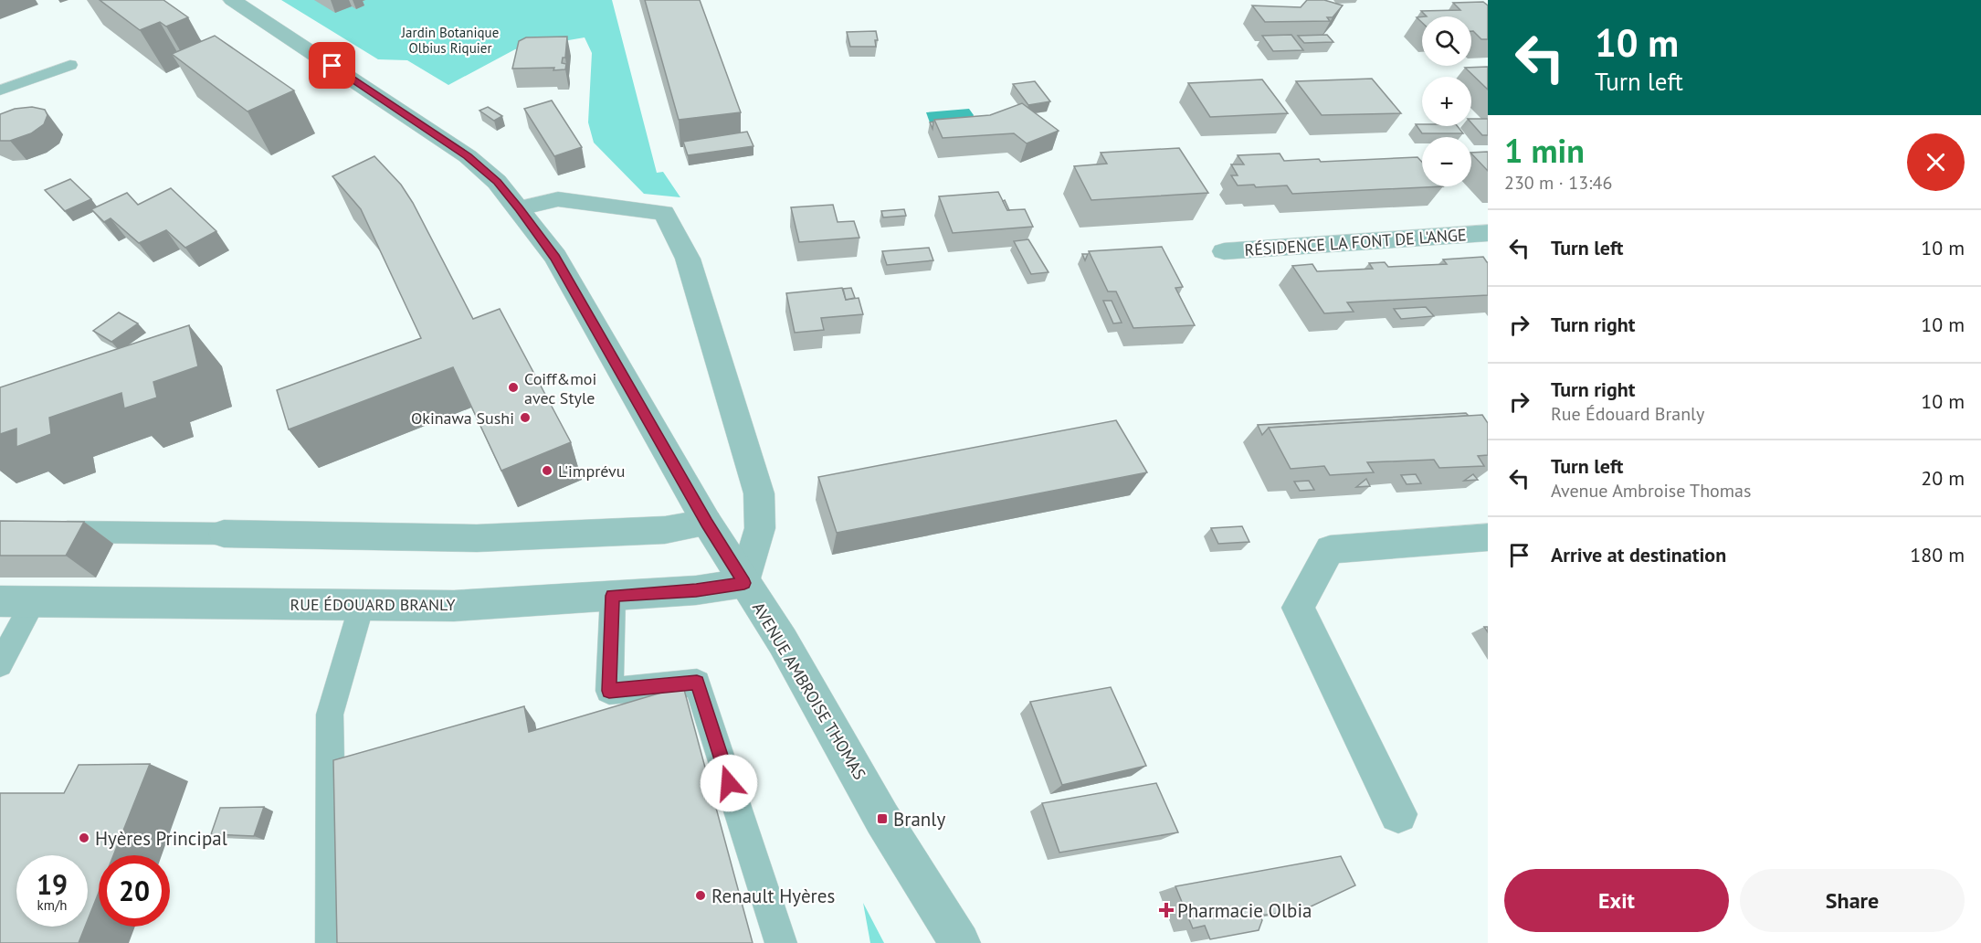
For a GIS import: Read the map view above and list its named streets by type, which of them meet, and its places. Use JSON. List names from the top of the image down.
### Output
{
  "streets": {
    "street": ["RÉSIDENCE LA FONT DE L'ANGE", "RUE ÉDOUARD BRANLY", "AVENUE AMBROISE THOMAS"]
  },
  "crossings": [
    ["RUE ÉDOUARD BRANLY", "AVENUE AMBROISE THOMAS"]
  ],
  "parks": ["Jardin Botanique Olbius Riquier"],
  "places": {
    "other": [
      "Coiff&moi avec Style",
      "Okinawa Sushi",
      "L'imprévu",
      "Hyères Principal",
      "Renault Hyères"
    ],
    "transit": ["Branly"],
    "health": ["Pharmacie Olbia"]
  },
  "page": {
    "turn": ["10 m", "Turn left"],
    "map_buttons": ["+", "−"],
    "heading": ["1 min", "230 m · 13:46"],
    "list": [
      {
        "name": "Turn left",
        "value": "10 m"
      },
      {
        "name": "Turn right",
        "value": "10 m"
      },
      {
        "name": "Turn right",
        "note": "Rue Édouard Branly",
        "value": "10 m"
      },
      {
        "name": "Turn left",
        "note": "Avenue Ambroise Thomas",
        "value": "20 m"
      },
      {
        "name": "Arrive at destination",
        "value": "180 m"
      }
    ],
    "speed": "19 km/h",
    "limit": "20",
    "buttons": ["Exit", "Share"]
  }
}
